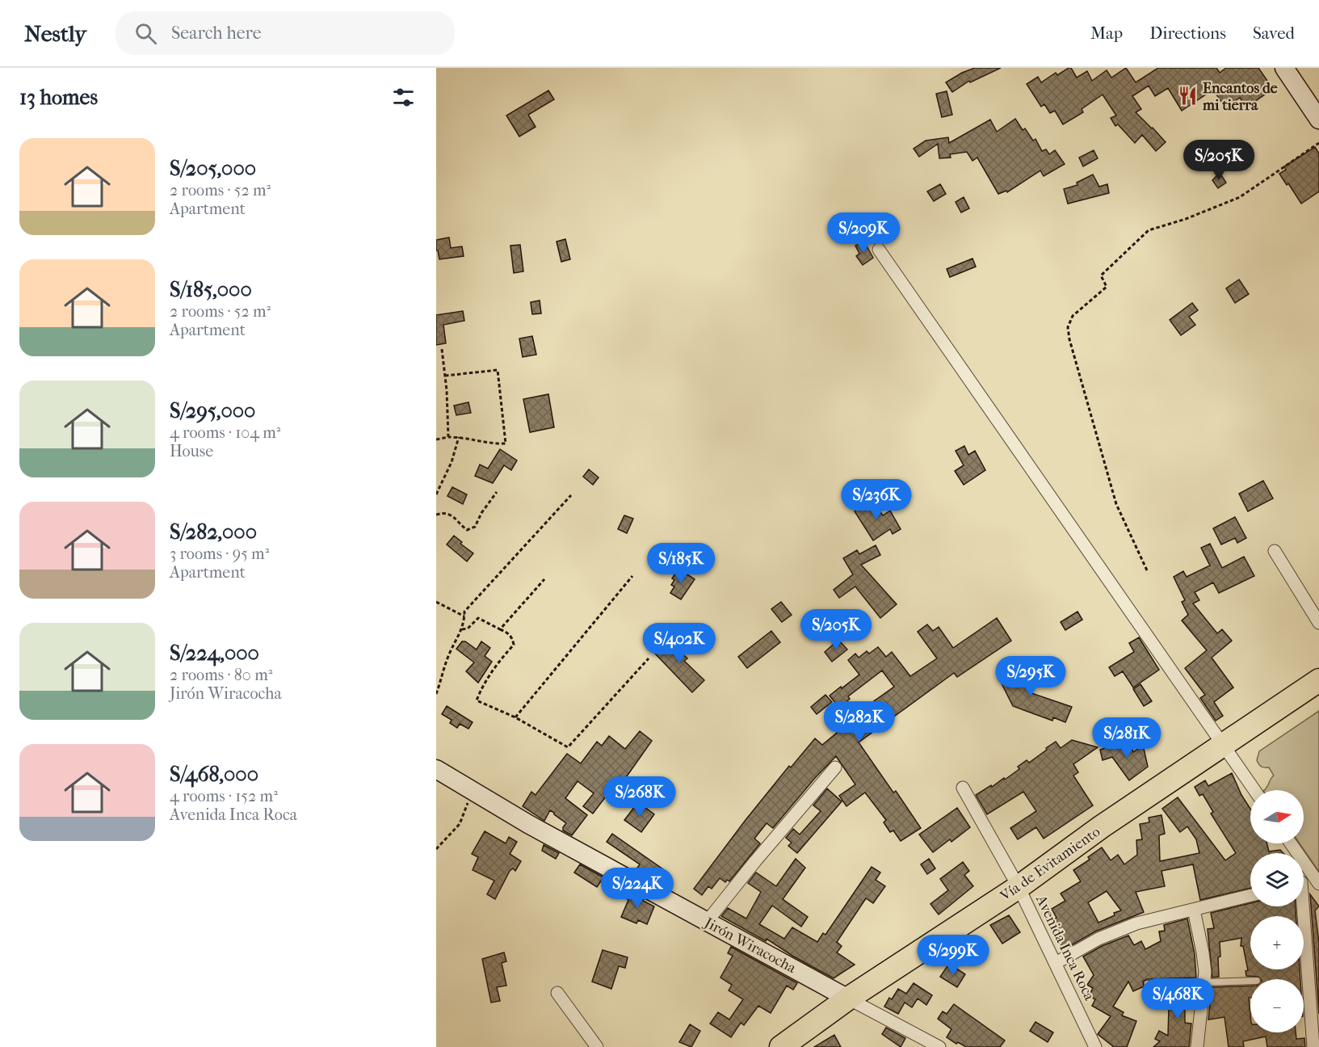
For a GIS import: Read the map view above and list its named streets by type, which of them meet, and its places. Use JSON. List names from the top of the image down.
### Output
{
  "streets": {
    "highway": ["Vía de Evitamiento"],
    "street": ["Jirón Wiracocha", "Avenida Inca Roca"]
  },
  "crossings": [
    ["Vía de Evitamiento", "Jirón Wiracocha"],
    ["Vía de Evitamiento", "Avenida Inca Roca"]
  ],
  "places": {
    "restaurant": ["Encantos de mi tierra"]
  },
  "north": "right",
  "page": {
    "header": "Nestly",
    "search": "Search here",
    "nav": ["Map", "Directions", "Saved"],
    "heading": "13 homes",
    "list": [
      {
        "name": "S/205,000",
        "note": "2 rooms · 52 m² · Apartment"
      },
      {
        "name": "S/185,000",
        "note": "2 rooms · 52 m² · Apartment"
      },
      {
        "name": "S/295,000",
        "note": "4 rooms · 104 m² · House"
      },
      {
        "name": "S/282,000",
        "note": "3 rooms · 95 m² · Apartment"
      },
      {
        "name": "S/224,000",
        "note": "2 rooms · 80 m² · Jirón Wiracocha"
      },
      {
        "name": "S/468,000",
        "note": "4 rooms · 152 m² · Avenida Inca Roca"
      }
    ],
    "price": [
      "S/205K",
      "S/209K",
      "S/236K",
      "S/185K",
      "S/205K",
      "S/402K",
      "S/295K",
      "S/282K",
      "S/281K",
      "S/268K",
      "S/224K",
      "S/299K",
      "S/468K"
    ],
    "map_buttons": ["+", "−"]
  }
}
